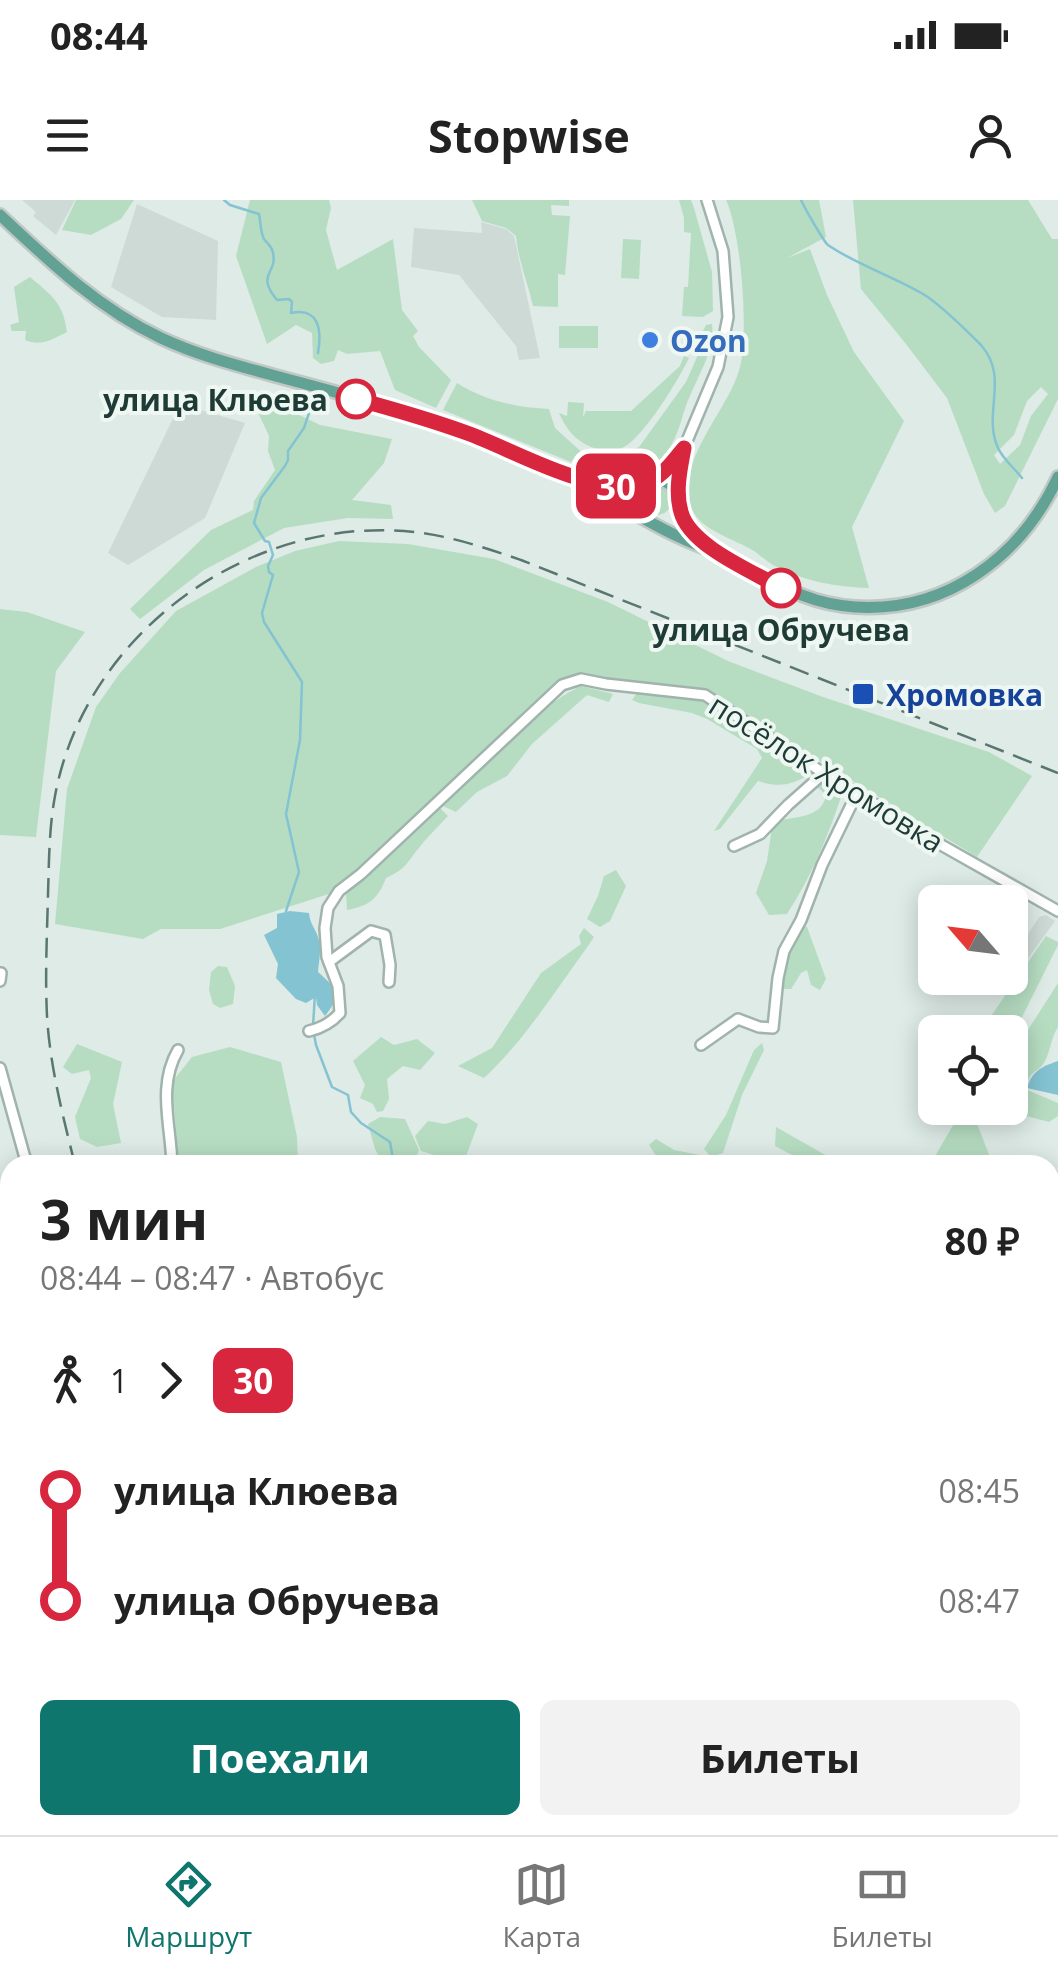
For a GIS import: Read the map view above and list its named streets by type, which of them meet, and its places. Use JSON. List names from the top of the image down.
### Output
{
  "streets": {
    "street": ["посёлок Хромовка"]
  },
  "places": {
    "other": ["Ozon", "улица Клюева", "улица Обручева"],
    "transit": ["Хромовка"]
  },
  "lines": ["bus line 30"],
  "north": "top left",
  "page": {
    "status": "08:44",
    "header": "Stopwise",
    "on_map": "30",
    "heading": ["3 мин", "08:44 – 08:47 · Автобус", "80 ₽"],
    "legs": ["1", "30"],
    "list": [
      {
        "name": "улица Клюева",
        "value": "08:45"
      },
      {
        "name": "улица Обручева",
        "value": "08:47"
      }
    ],
    "buttons": ["Поехали", "Билеты"],
    "tabs": ["Маршрут", "Карта", "Билеты"]
  }
}
